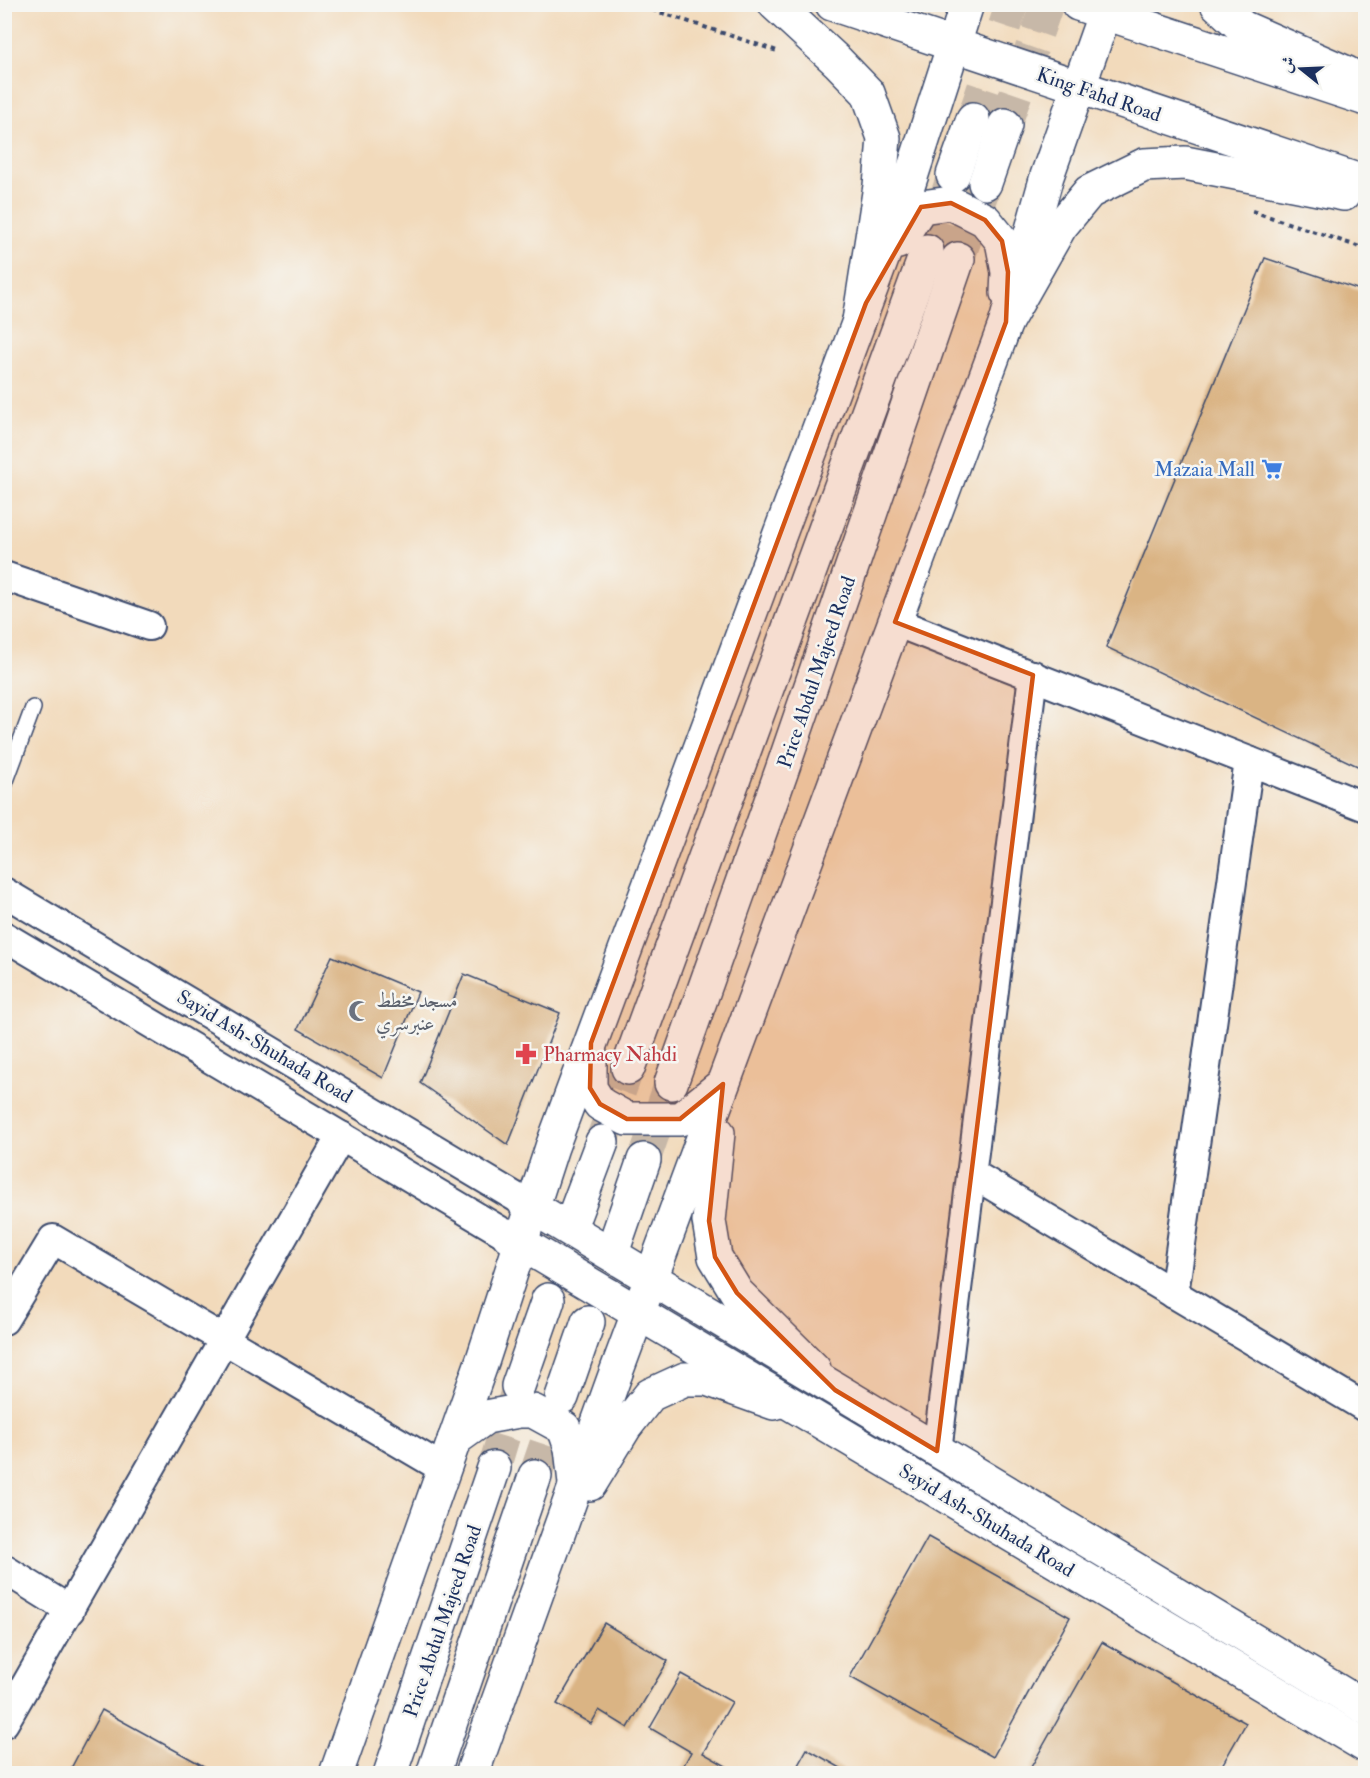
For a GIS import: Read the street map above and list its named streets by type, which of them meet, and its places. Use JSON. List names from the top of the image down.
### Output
{
  "streets": {
    "main road": ["King Fahd Road", "Price Abdul Majeed Road", "Sayid Ash-Shuhada Road"]
  },
  "places": {
    "supermarket": ["Mazaia Mall"],
    "mosque": ["مسجد مخطط عنبرسري"],
    "pharmacy": ["Pharmacy Nahdi"]
  },
  "north": "left"
}
